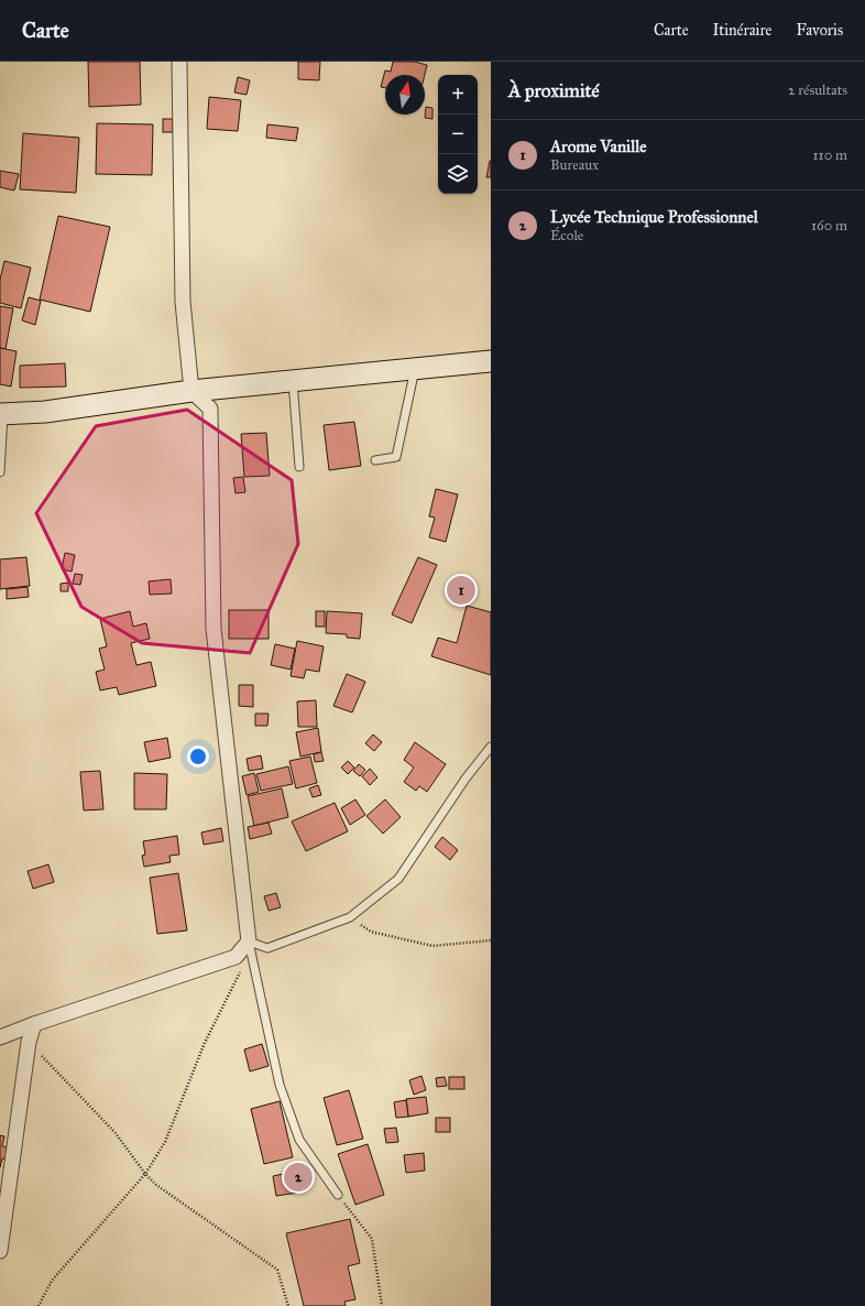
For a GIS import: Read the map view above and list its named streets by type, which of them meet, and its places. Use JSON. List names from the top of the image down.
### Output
{
  "north": "top",
  "page": {
    "header": "Carte",
    "nav": ["Carte", "Itinéraire", "Favoris"],
    "heading": ["À proximité", "2 résultats"],
    "map_buttons": ["+", "−"],
    "list": [
      {
        "mark": "1",
        "name": "Arome Vanille",
        "note": "Bureaux",
        "value": "110 m"
      },
      {
        "mark": "2",
        "name": "Lycée Technique Professionnel",
        "note": "École",
        "value": "160 m"
      }
    ],
    "pins": ["1", "2"]
  }
}
